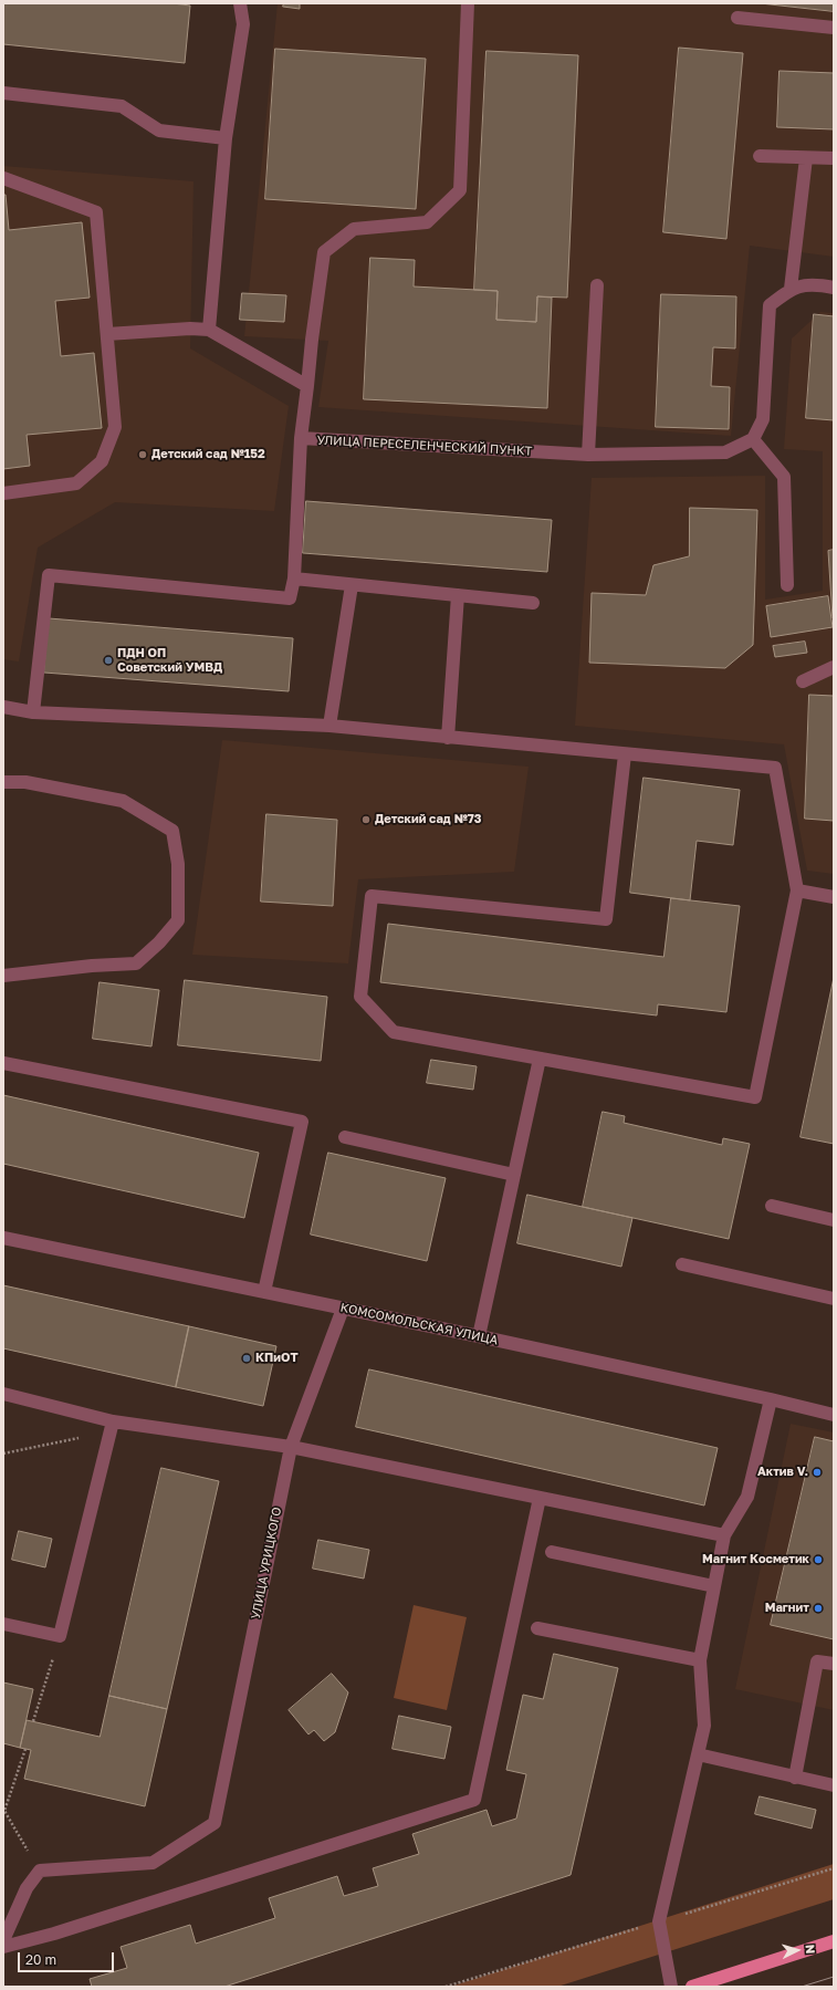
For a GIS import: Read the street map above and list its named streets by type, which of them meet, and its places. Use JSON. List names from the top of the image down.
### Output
{
  "streets": {
    "street": ["УЛИЦА ПЕРЕСЕЛЕНЧЕСКИЙ ПУНКТ", "КОМСОМОЛЬСКАЯ УЛИЦА", "УЛИЦА УРИЦКОГО"]
  },
  "crossings": [
    ["КОМСОМОЛЬСКАЯ УЛИЦА", "УЛИЦА УРИЦКОГО"]
  ],
  "places": [
    "Детский сад №152",
    "ПДН ОП Советский УМВД",
    "Детский сад №73",
    "КПиОТ",
    "Актив V.",
    "Магнит Косметик",
    "Магнит"
  ],
  "scale_bar": "20 m",
  "north": "right"
}
